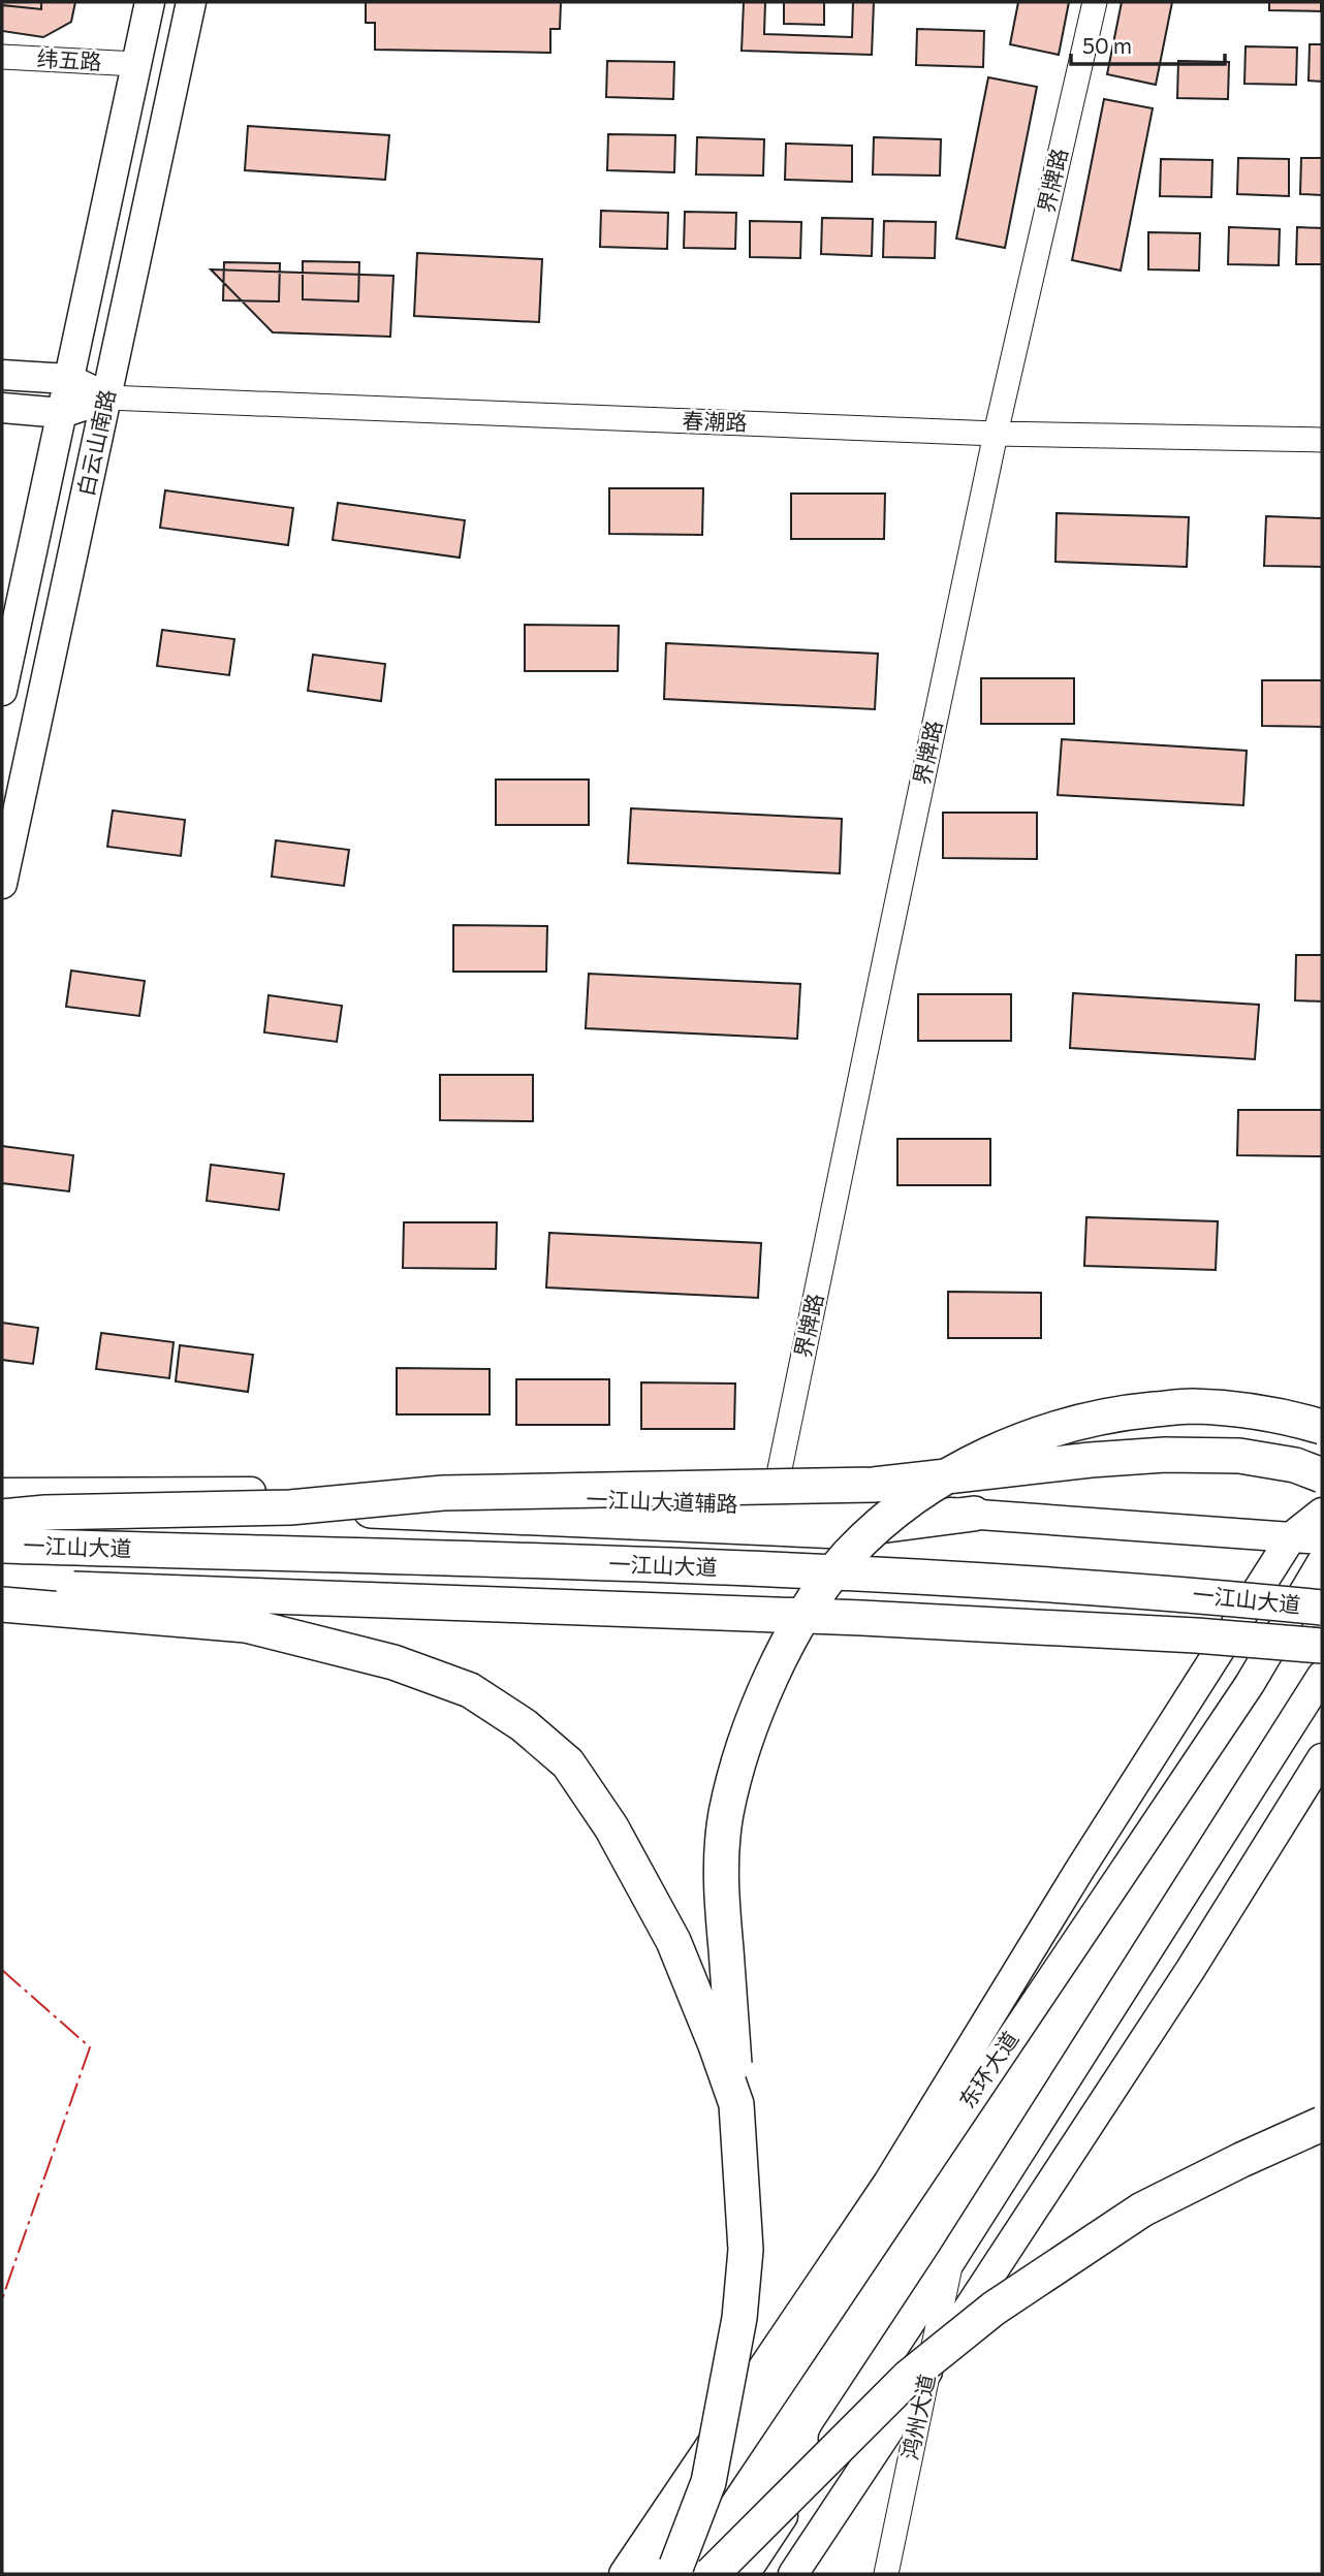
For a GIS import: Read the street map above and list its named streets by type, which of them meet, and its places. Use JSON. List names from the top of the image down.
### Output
{
  "streets": {
    "highway": ["一江山大道"],
    "main road": [
      "春潮路",
      "白云山南路",
      "一江山大道辅路",
      "东环大道"
    ],
    "street": ["纬五路", "界牌路", "鸿州大道"]
  },
  "crossings": [
    ["纬五路", "白云山南路"],
    ["界牌路", "春潮路"],
    ["界牌路", "一江山大道辅路"],
    ["春潮路", "白云山南路"]
  ],
  "scale_bar": "50 m"
}
